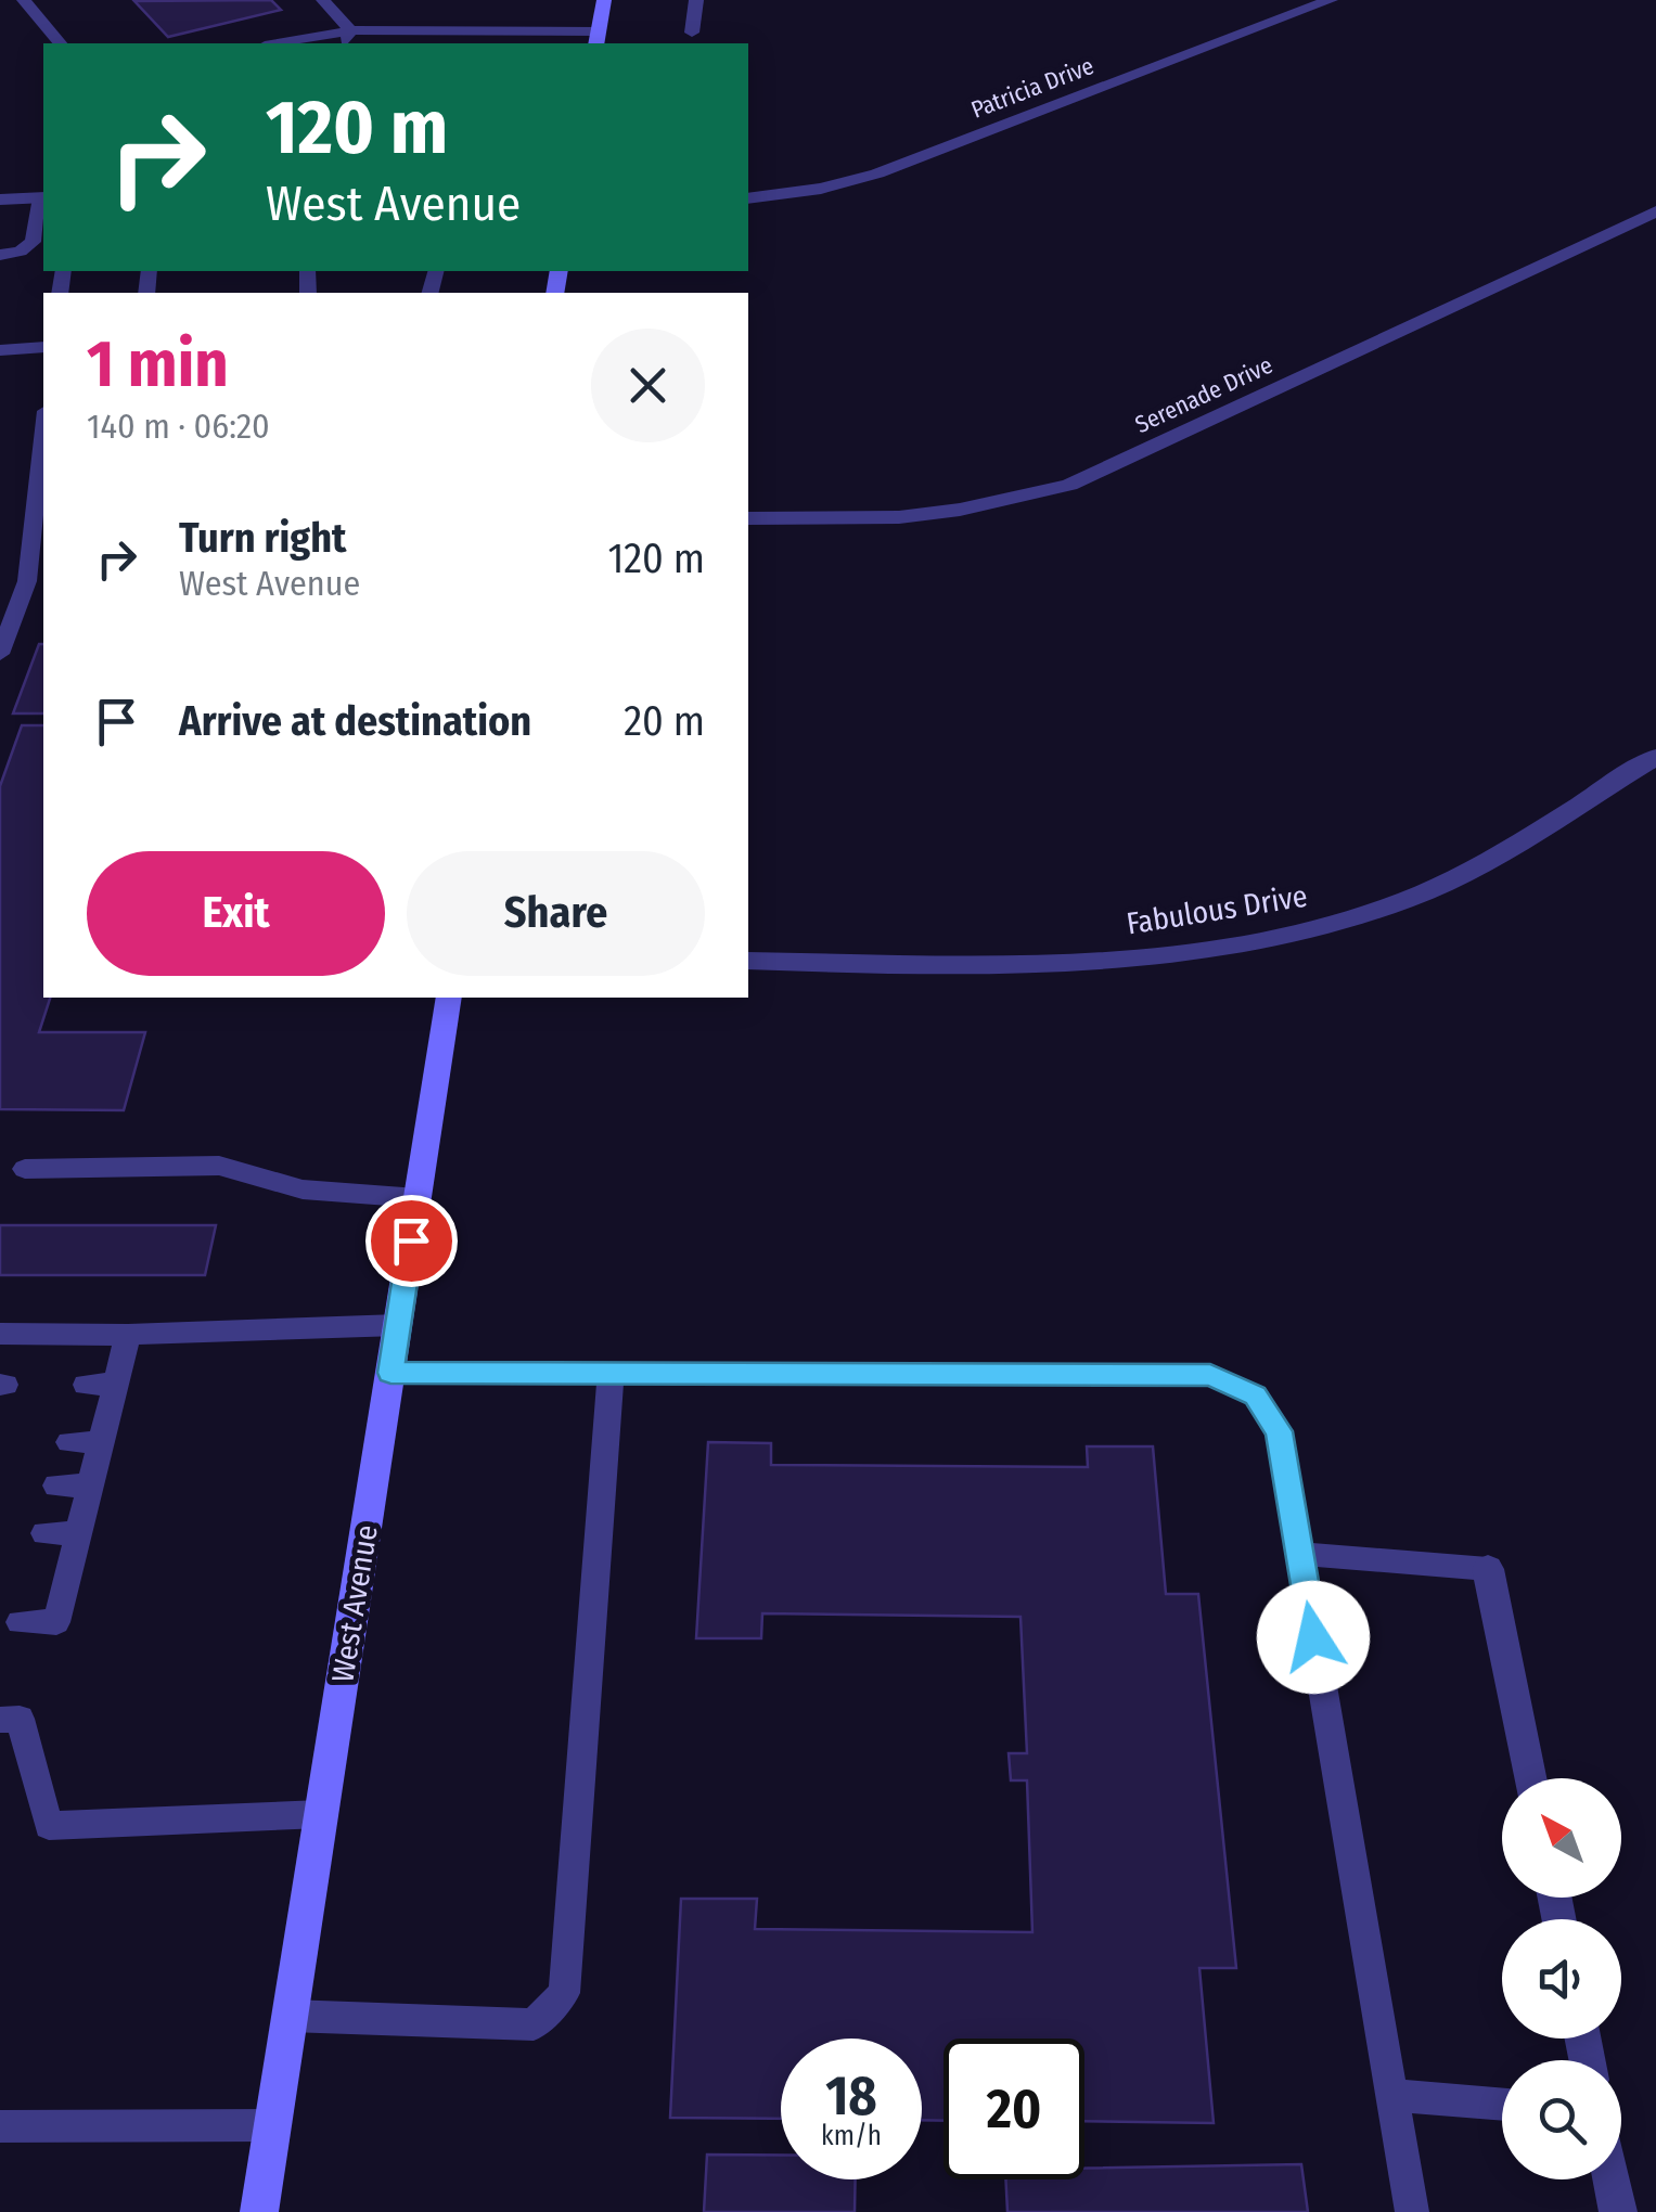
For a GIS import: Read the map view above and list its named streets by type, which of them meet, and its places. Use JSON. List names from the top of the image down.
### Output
{
  "streets": {
    "main road": ["West Avenue"],
    "street": ["Patricia Drive", "Serenade Drive", "Fabulous Drive"]
  },
  "north": "top left",
  "page": {
    "turn": ["120 m", "West Avenue"],
    "heading": ["1 min", "140 m · 06:20"],
    "list": [
      {
        "name": "Turn right",
        "note": "West Avenue",
        "value": "120 m"
      },
      {
        "name": "Arrive at destination",
        "value": "20 m"
      }
    ],
    "buttons": ["Exit", "Share"],
    "speed": "18 km/h",
    "limit": "20"
  }
}
